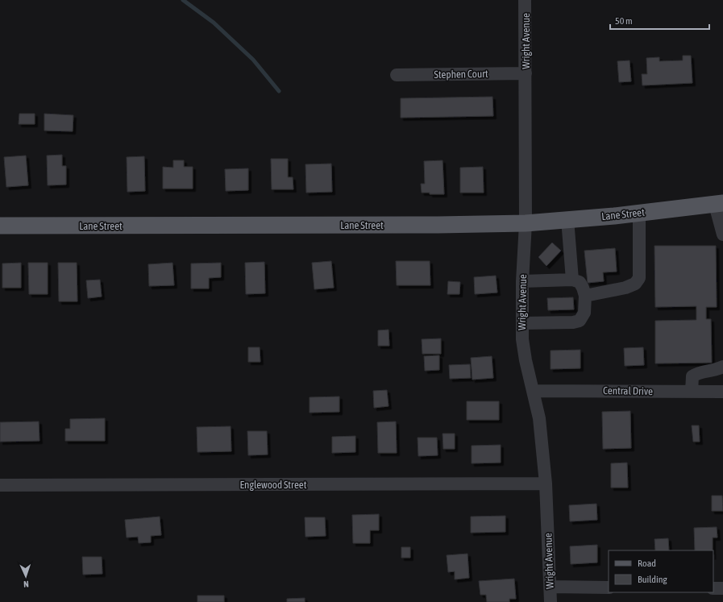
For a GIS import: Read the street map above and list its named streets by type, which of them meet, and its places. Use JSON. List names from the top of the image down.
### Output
{
  "streets": {
    "main road": ["Lane Street"],
    "street": [
      "Wright Avenue",
      "Stephen Court",
      "Central Drive",
      "Englewood Street"
    ]
  },
  "crossings": [
    ["Wright Avenue", "Stephen Court"],
    ["Wright Avenue", "Lane Street"],
    ["Wright Avenue", "Central Drive"],
    ["Wright Avenue", "Englewood Street"]
  ],
  "legend": ["Road", "Building"],
  "scale_bar": "50 m",
  "north": "bottom"
}
